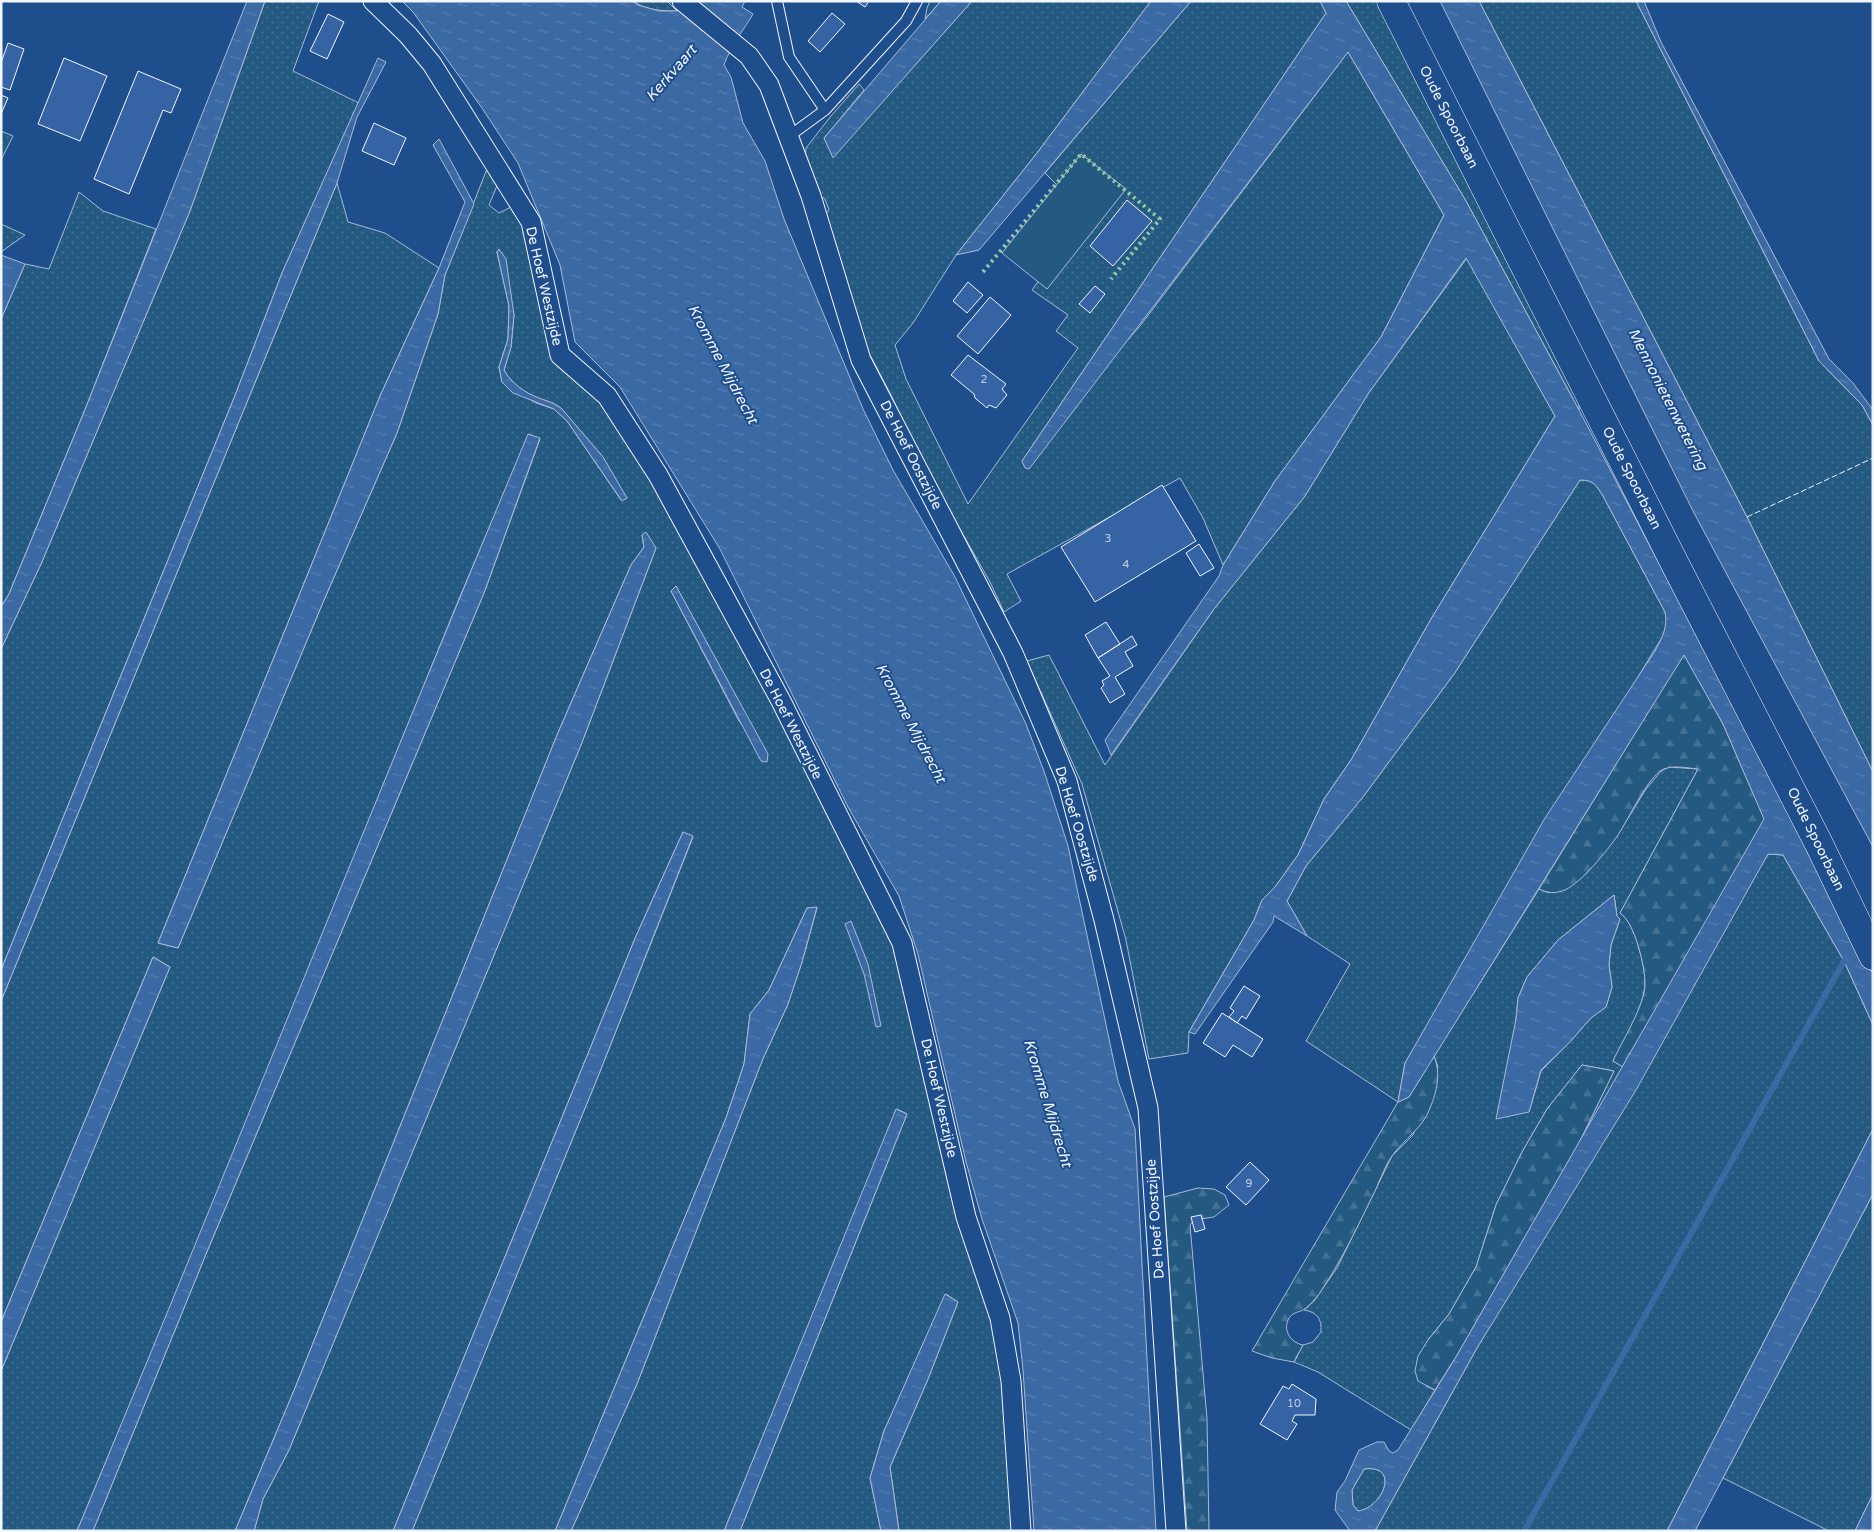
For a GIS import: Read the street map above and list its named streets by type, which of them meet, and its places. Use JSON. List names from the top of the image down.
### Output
{
  "streets": {
    "street": ["Oude Spoorbaan", "De Hoef Westzijde", "De Hoef Oostzijde"]
  },
  "water": ["Kerkvaart", "Kromme Mijdrecht", "Mennonietenwetering"],
  "house_numbers": [
    "2",
    "3",
    "4",
    "9",
    "10"
  ]
}
